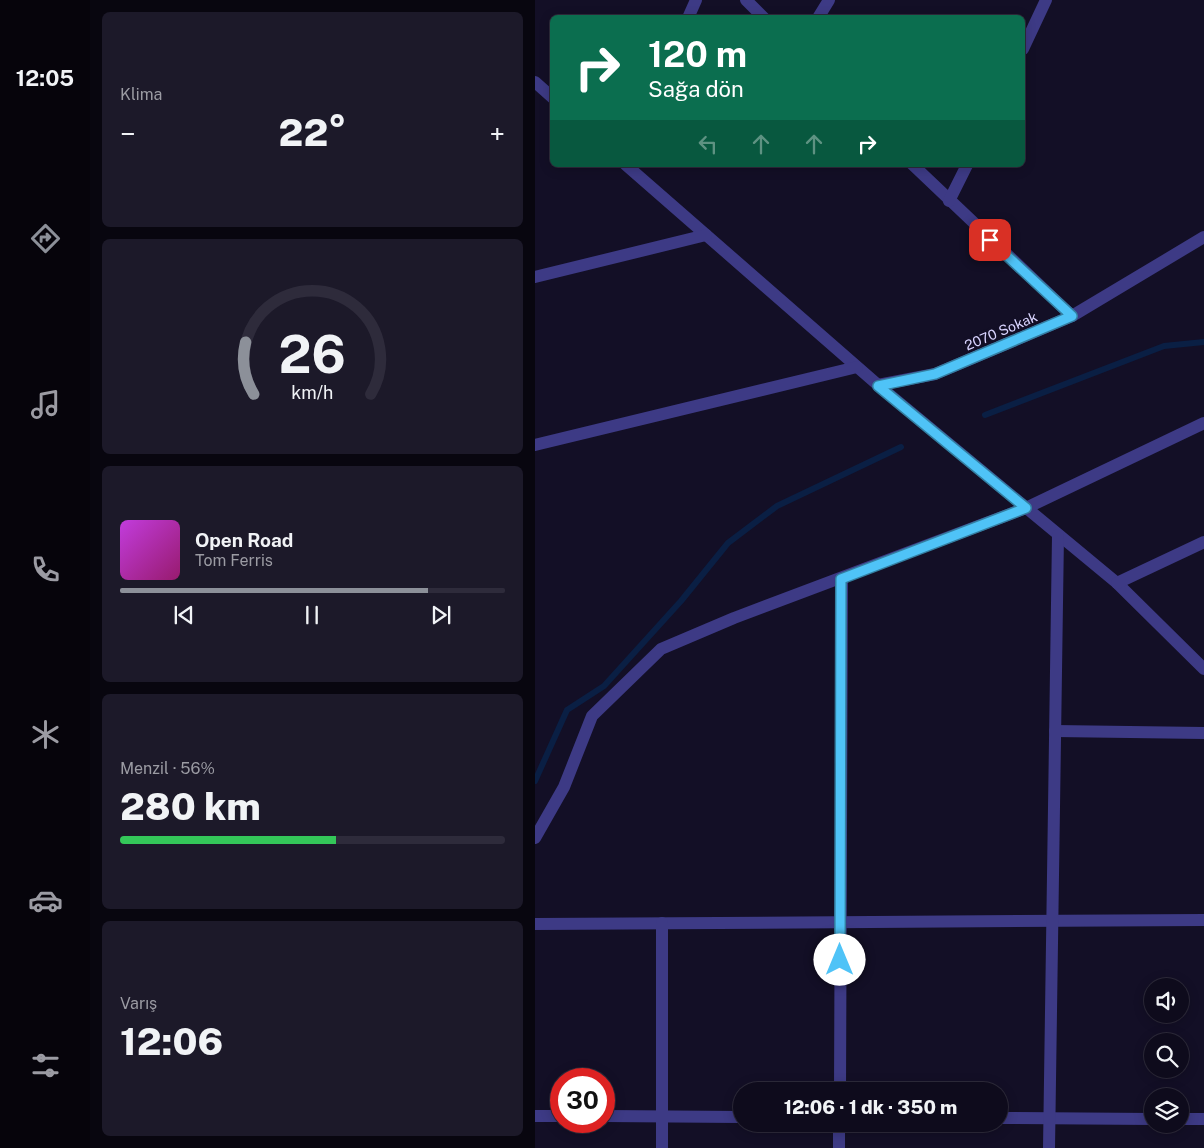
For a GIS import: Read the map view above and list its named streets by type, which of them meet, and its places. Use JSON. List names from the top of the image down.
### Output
{
  "streets": {
    "street": ["2070 Sokak"]
  },
  "page": {
    "tabs": "12:05",
    "tile": [
      "Klima",
      ["Menzil · 56%", "280 km"],
      ["Varış", "12:06"]
    ],
    "turn": ["120 m", "Sağa dön"],
    "heat": ["−", "22°", "+"],
    "song": ["Open Road", "Tom Ferris"],
    "limit": "30",
    "trip": "12:06 · 1 dk · 350 m",
    "gauge": ["26", "km/h"]
  }
}
